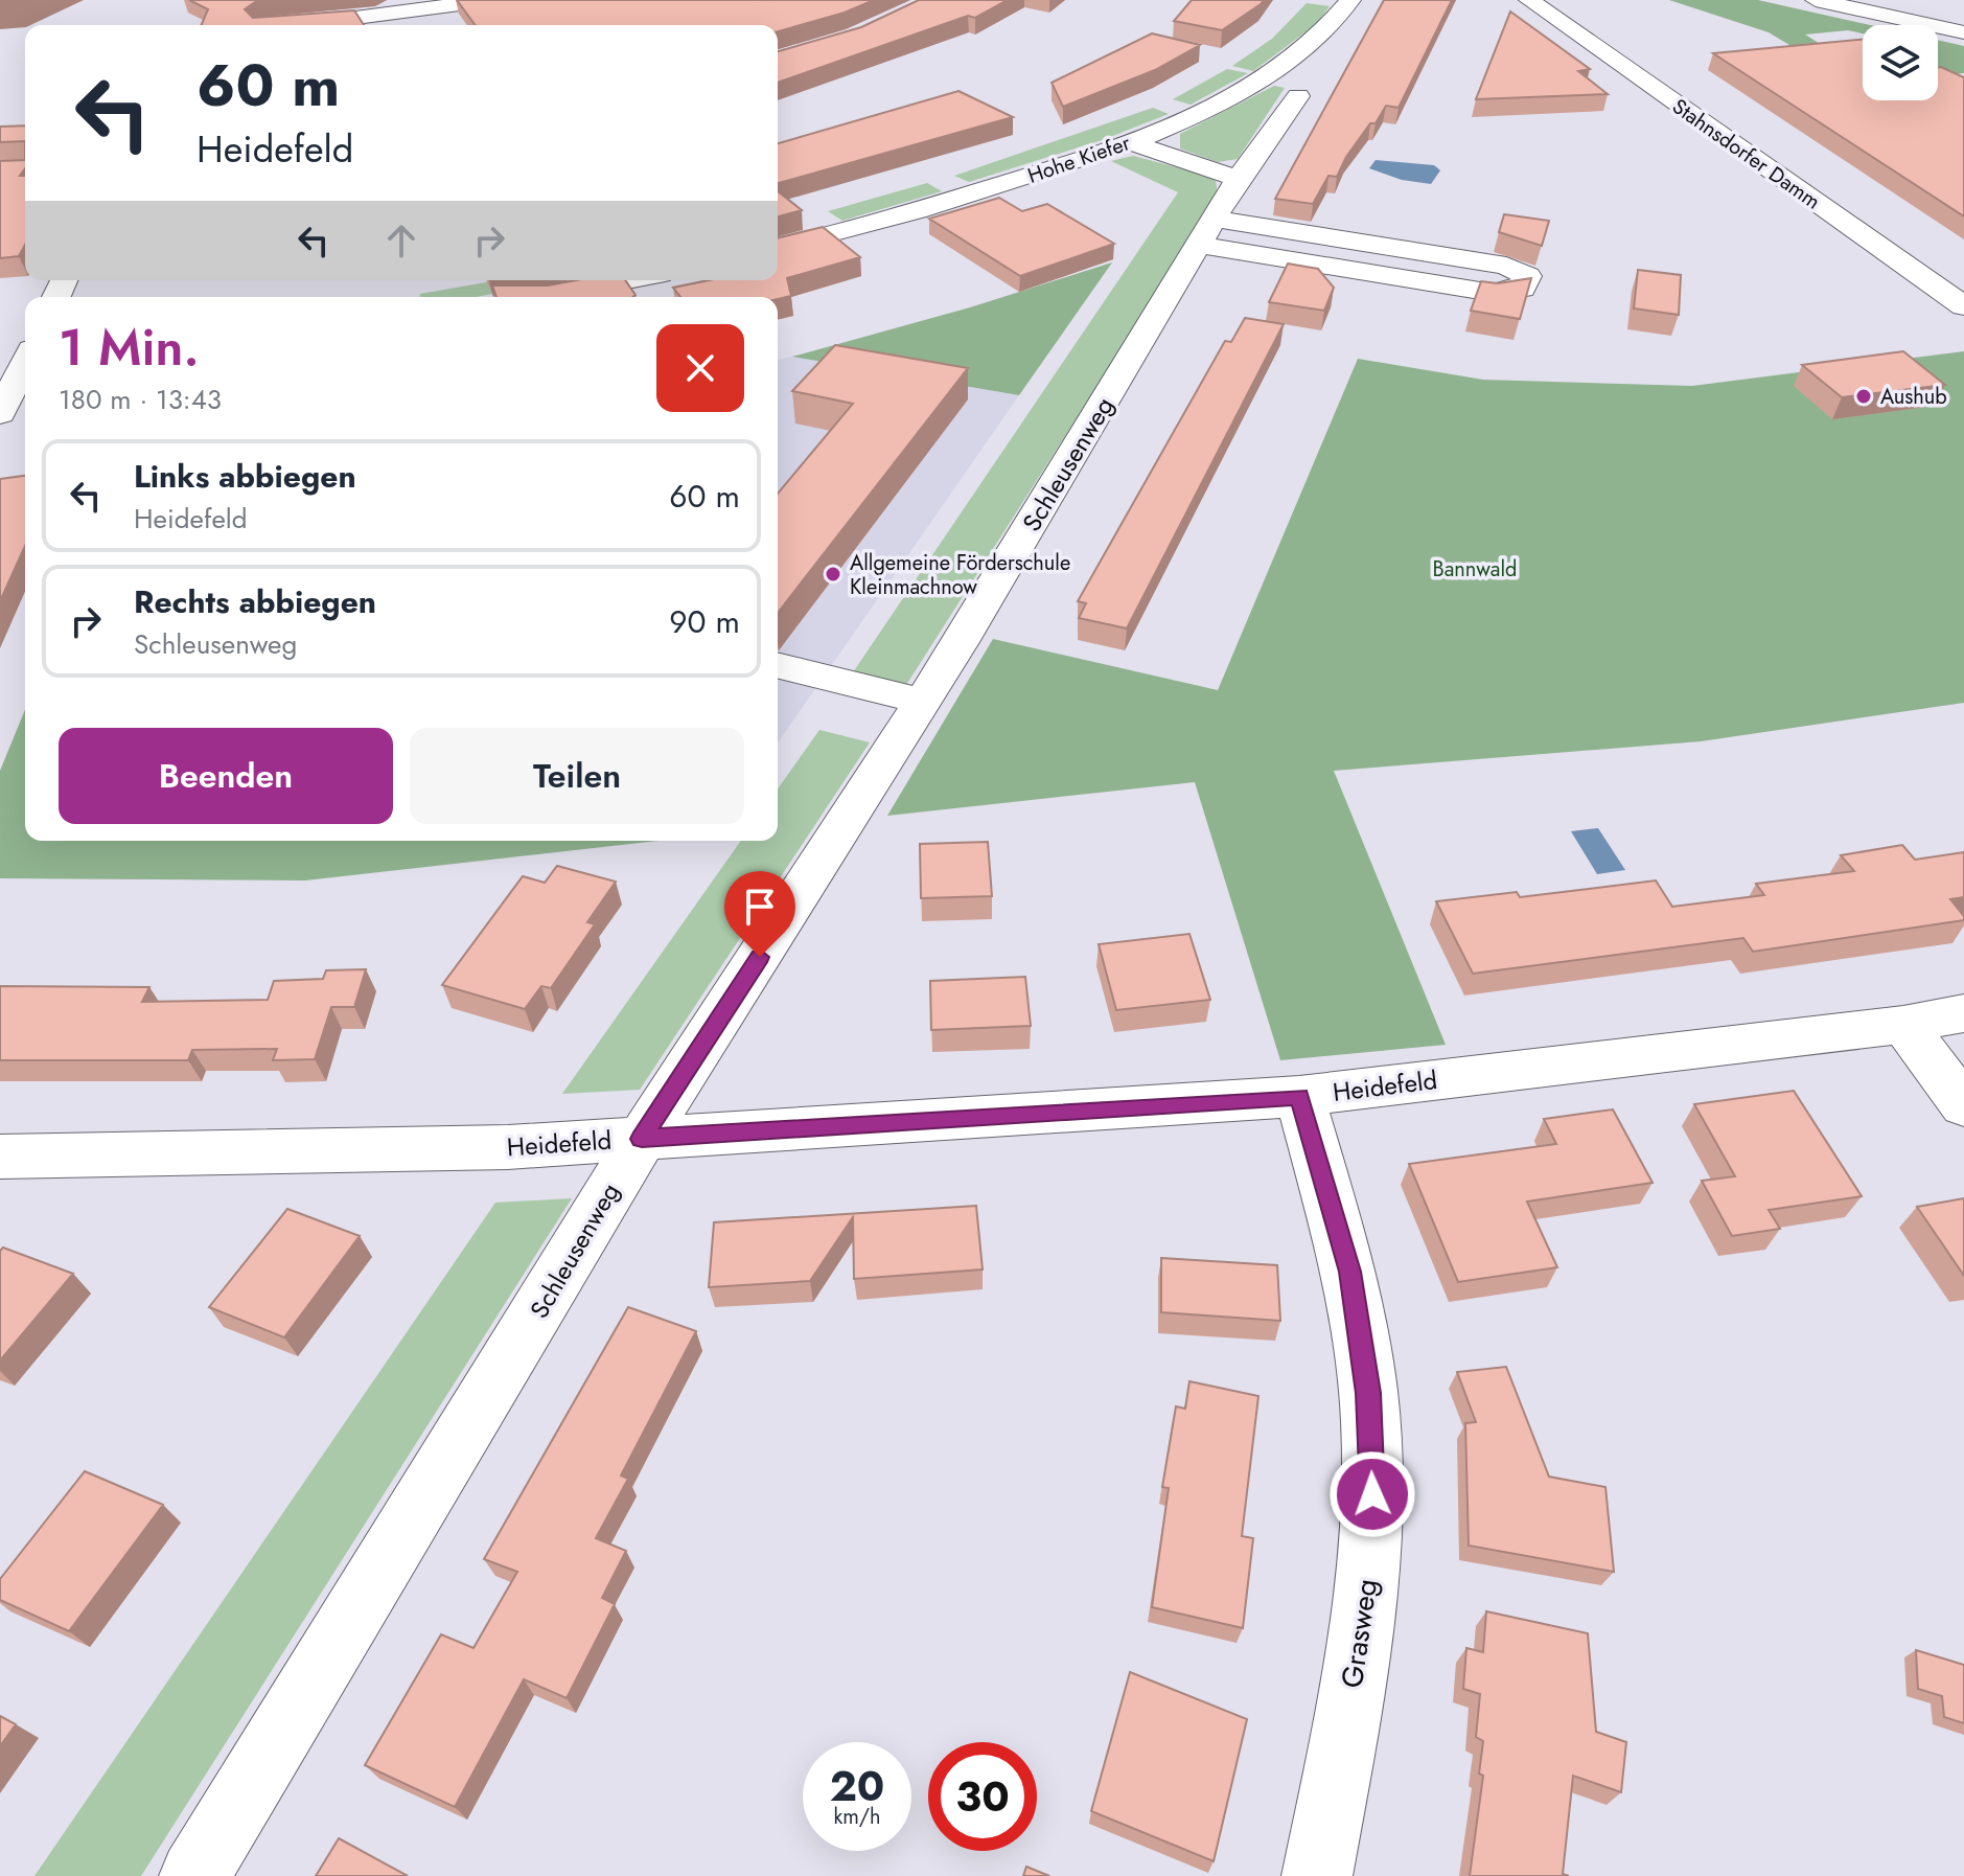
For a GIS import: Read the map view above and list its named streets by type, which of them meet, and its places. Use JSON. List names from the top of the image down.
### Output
{
  "streets": {
    "street": [
      "Stahnsdorfer Damm",
      "Hohe Kiefer",
      "Schleusenweg",
      "Heidefeld",
      "Grasweg"
    ]
  },
  "crossings": [
    ["Schleusenweg", "Heidefeld"],
    ["Heidefeld", "Grasweg"]
  ],
  "parks": ["Bannwald"],
  "places": ["Aushub", "Allgemeine Förderschule Kleinmachnow"],
  "page": {
    "turn": ["60 m", "Heidefeld"],
    "heading": ["1 Min.", "180 m · 13:43"],
    "list": [
      {
        "name": "Links abbiegen",
        "note": "Heidefeld",
        "value": "60 m"
      },
      {
        "name": "Rechts abbiegen",
        "note": "Schleusenweg",
        "value": "90 m"
      }
    ],
    "buttons": ["Beenden", "Teilen"],
    "speed": "20 km/h",
    "limit": "30"
  }
}
